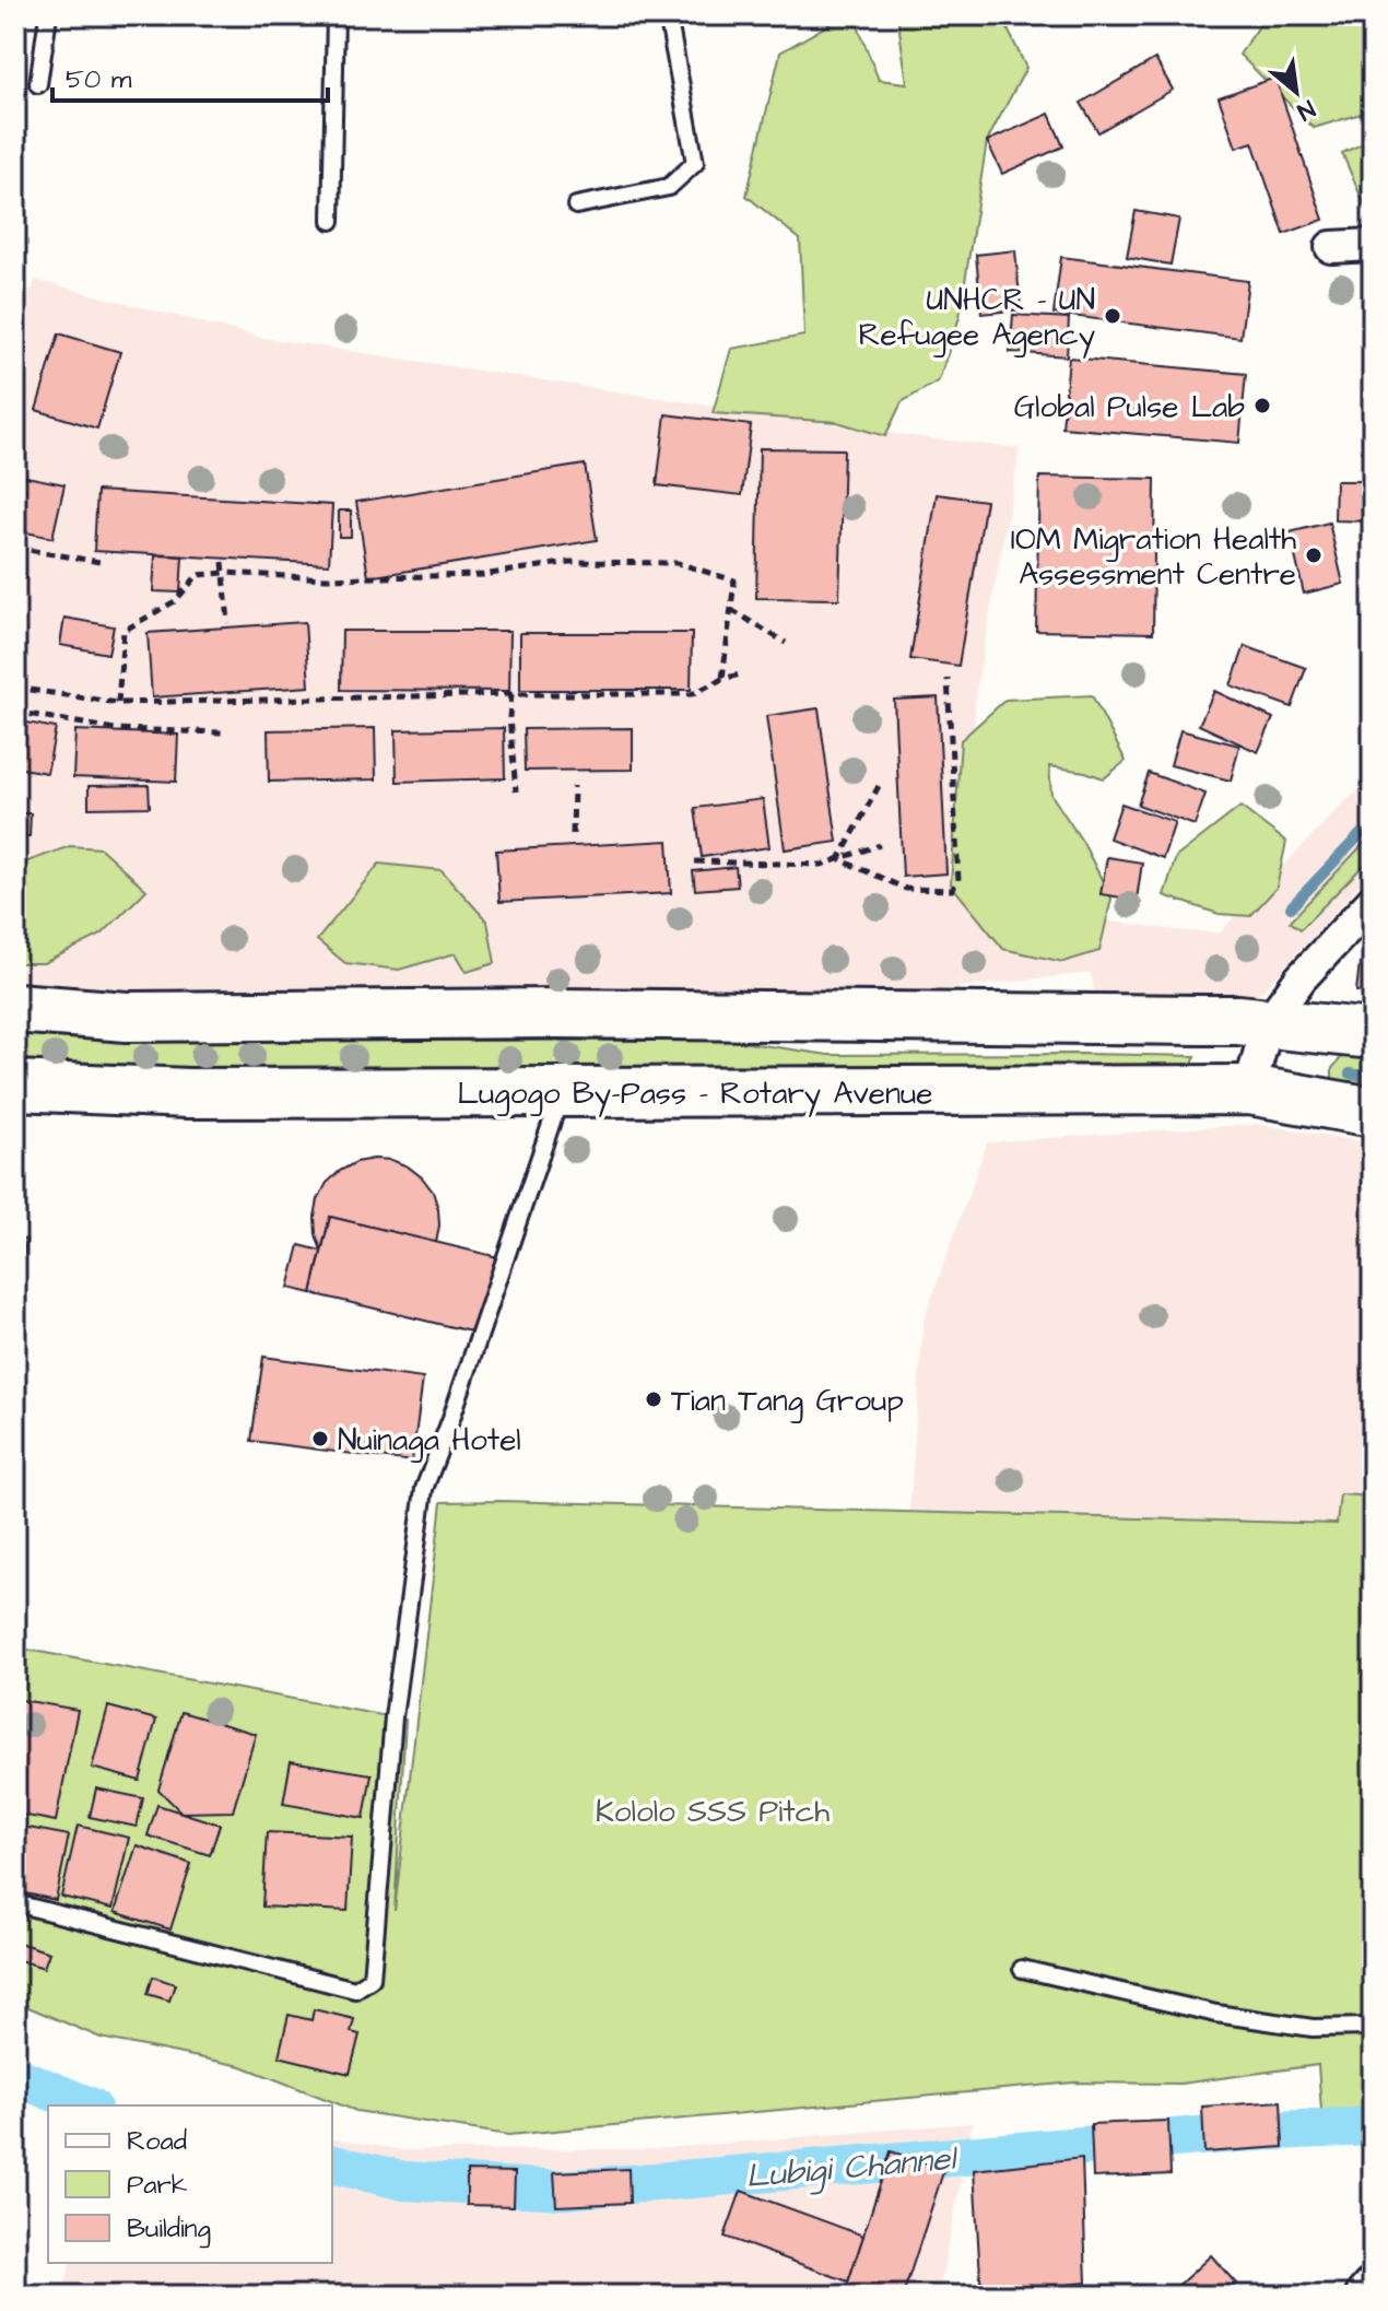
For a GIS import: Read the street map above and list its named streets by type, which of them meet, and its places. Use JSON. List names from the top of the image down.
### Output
{
  "streets": {
    "main road": ["Lugogo By-Pass - Rotary Avenue"]
  },
  "water": ["Lubigi Channel"],
  "parks": ["Kololo SSS Pitch"],
  "places": [
    "UNHCR - UN Refugee Agency",
    "Global Pulse Lab",
    "IOM Migration Health Assessment Centre",
    "Tian Tang Group",
    "Nuinaga Hotel"
  ],
  "legend": ["Road", "Park", "Building"],
  "scale_bar": "50 m",
  "north": "bottom right"
}
